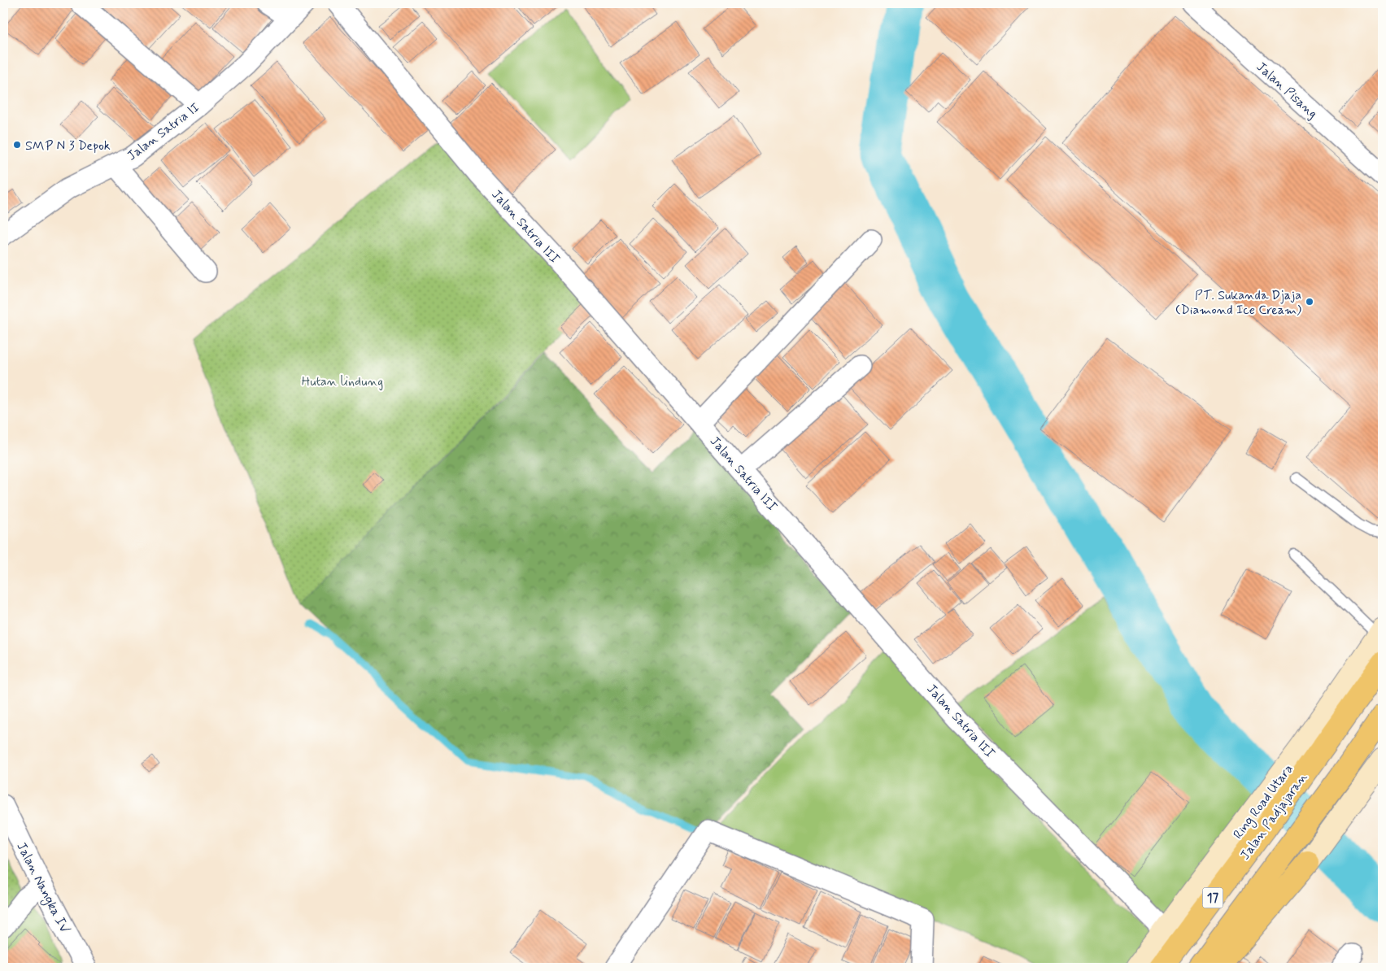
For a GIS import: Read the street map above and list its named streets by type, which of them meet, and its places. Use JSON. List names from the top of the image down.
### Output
{
  "streets": {
    "highway": ["Jalan Padjajaran", "17"],
    "street": [
      "Jalan Pisang",
      "Jalan Satria II",
      "Jalan Satria III",
      "Ring Road Utara",
      "Jalan Nangka IV"
    ]
  },
  "crossings": [
    ["Jalan Satria III", "Ring Road Utara"],
    ["Ring Road Utara", "Jalan Padjajaran"]
  ],
  "parks": ["Hutan lindung"],
  "places": ["SMP N 3 Depok", "PT. Sukanda Djaja (Diamond Ice Cream)"]
}
